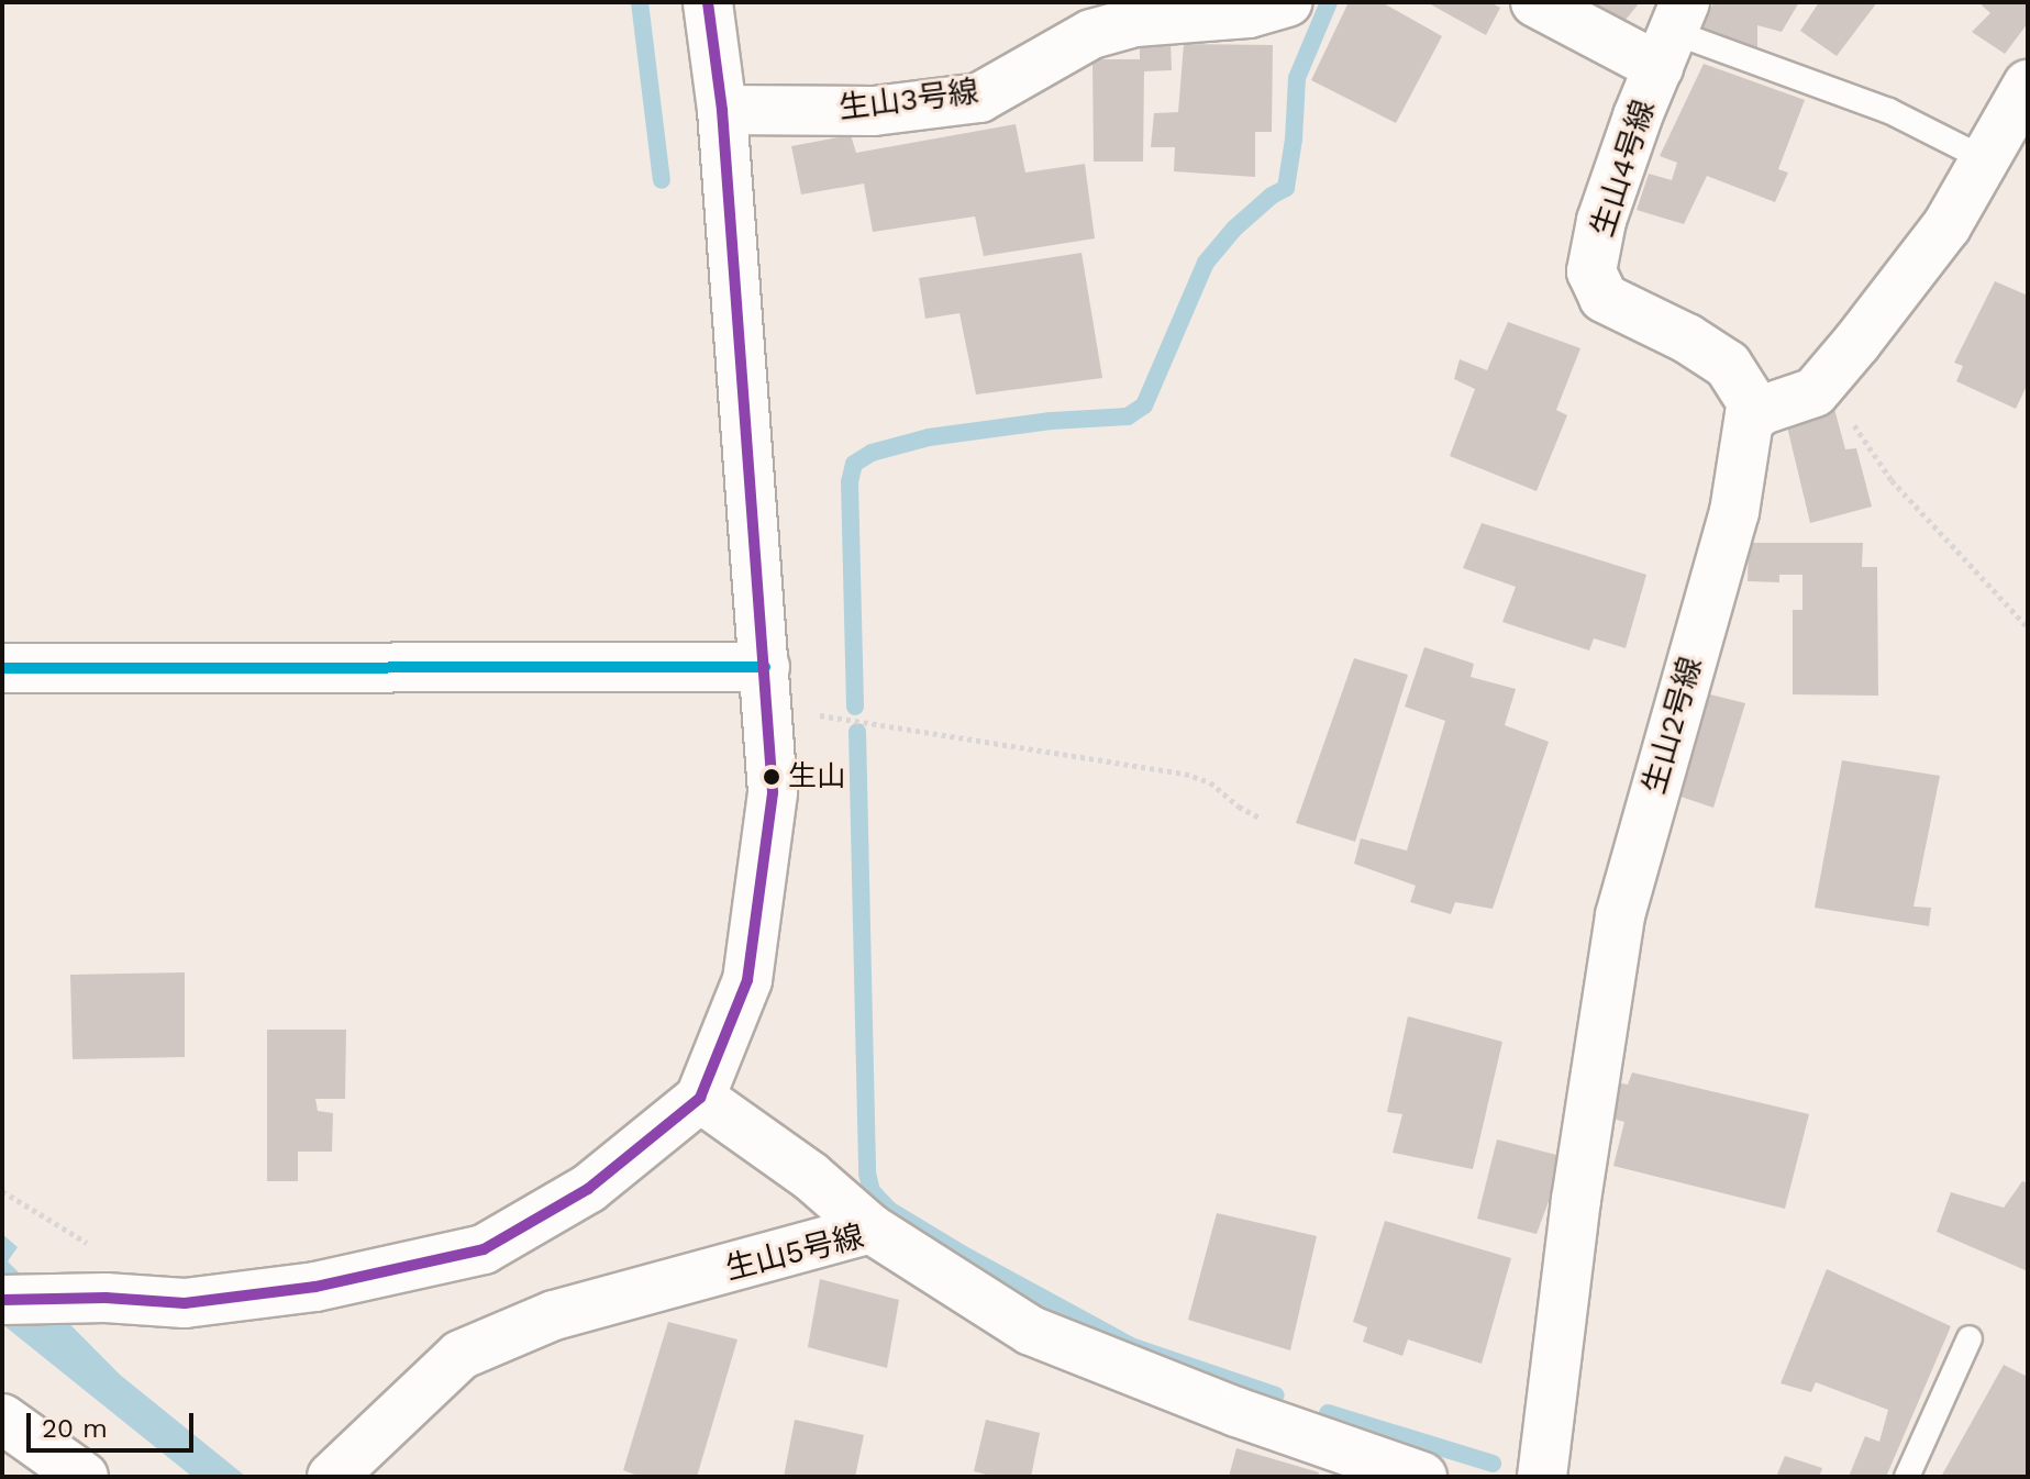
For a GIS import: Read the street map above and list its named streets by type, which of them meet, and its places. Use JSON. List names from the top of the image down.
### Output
{
  "streets": {
    "street": [
      "生山3号線",
      "生山4号線",
      "生山2号線",
      "生山5号線"
    ]
  },
  "crossings": [
    ["生山4号線", "生山2号線"]
  ],
  "places": ["生山"],
  "scale_bar": "20 m"
}
